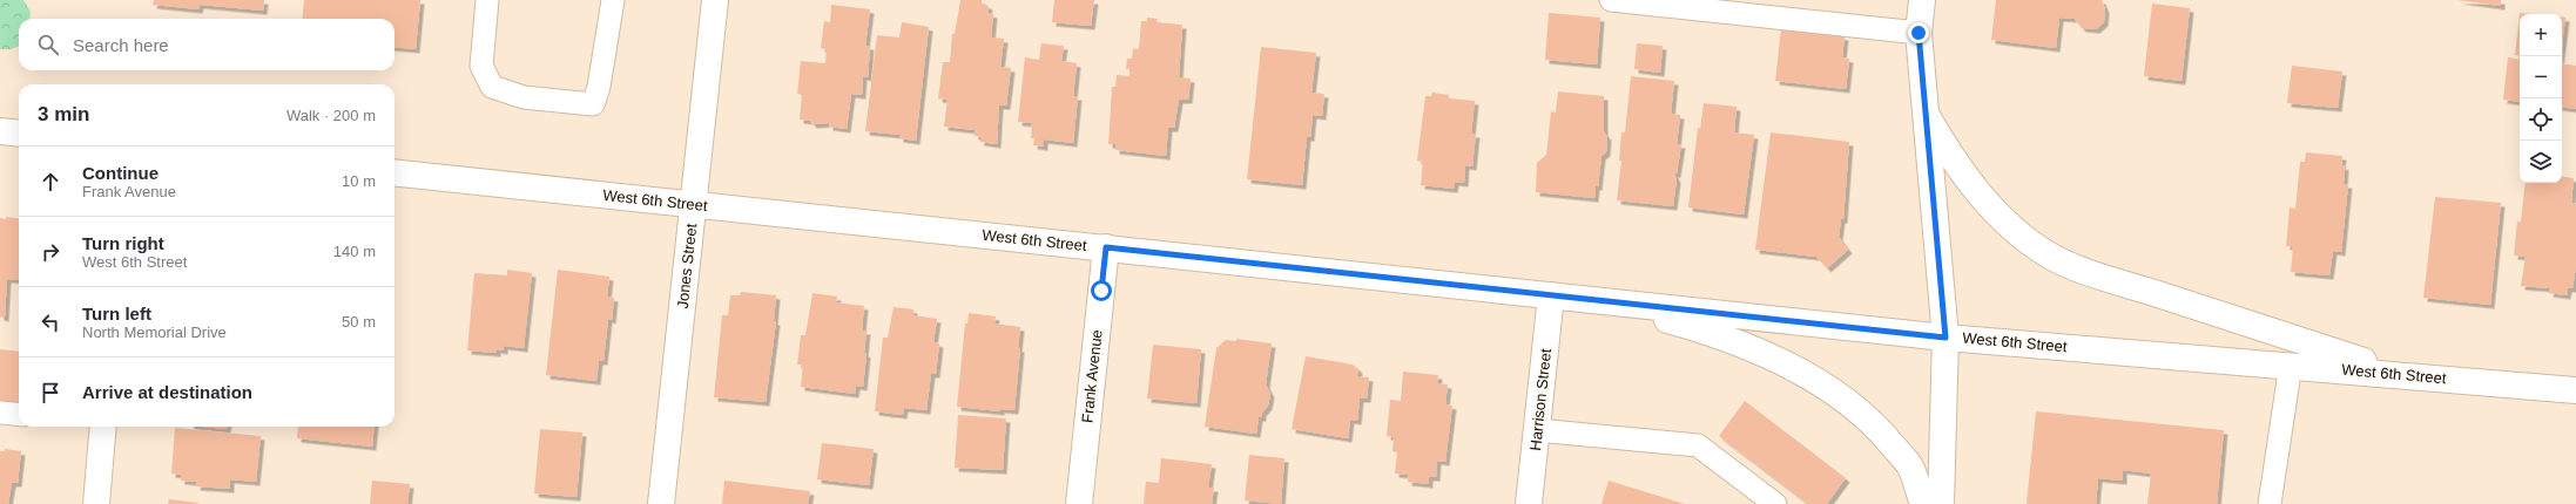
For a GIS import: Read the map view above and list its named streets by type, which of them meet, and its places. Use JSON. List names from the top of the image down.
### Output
{
  "streets": {
    "street": [
      "West 6th Street",
      "Jones Street",
      "Frank Avenue",
      "Harrison Street"
    ]
  },
  "crossings": [
    ["West 6th Street", "Jones Street"],
    ["West 6th Street", "Frank Avenue"],
    ["West 6th Street", "Harrison Street"]
  ],
  "page": {
    "map_buttons": ["+", "−"],
    "search": "Search here",
    "heading": ["3 min", "Walk · 200 m"],
    "list": [
      ["Continue", "Frank Avenue", "10 m"],
      ["Turn right", "West 6th Street", "140 m"],
      ["Turn left", "North Memorial Drive", "50 m"],
      "Arrive at destination"
    ]
  }
}
